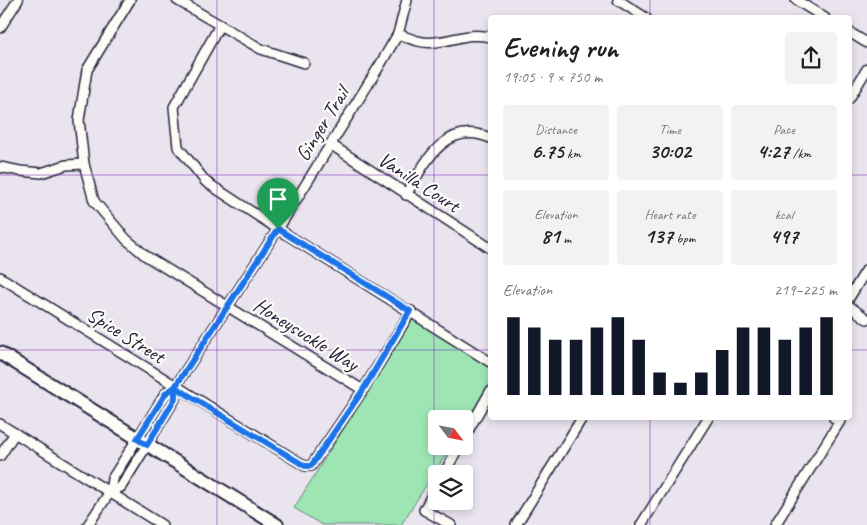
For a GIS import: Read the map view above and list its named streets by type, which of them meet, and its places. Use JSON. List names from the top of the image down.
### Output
{
  "streets": {
    "street": [
      "Ginger Trail",
      "Vanilla Court",
      "Honeysuckle Way",
      "Spice Street"
    ]
  },
  "crossings": [
    ["Ginger Trail", "Vanilla Court"],
    ["Ginger Trail", "Honeysuckle Way"],
    ["Ginger Trail", "Spice Street"],
    ["Honeysuckle Way", "Spice Street"]
  ],
  "north": "bottom right",
  "page": {
    "heading": ["Evening run", "19:05 · 9 × 750 m"],
    "stats": [
      ["Distance", "6.75 km"],
      ["Time", "30:02"],
      ["Pace", "4:27 /km"],
      ["Elevation", "81 m"],
      ["Heart rate", "137 bpm"],
      ["kcal", "497"]
    ],
    "chart": ["Elevation", "219–225 m"]
  }
}
